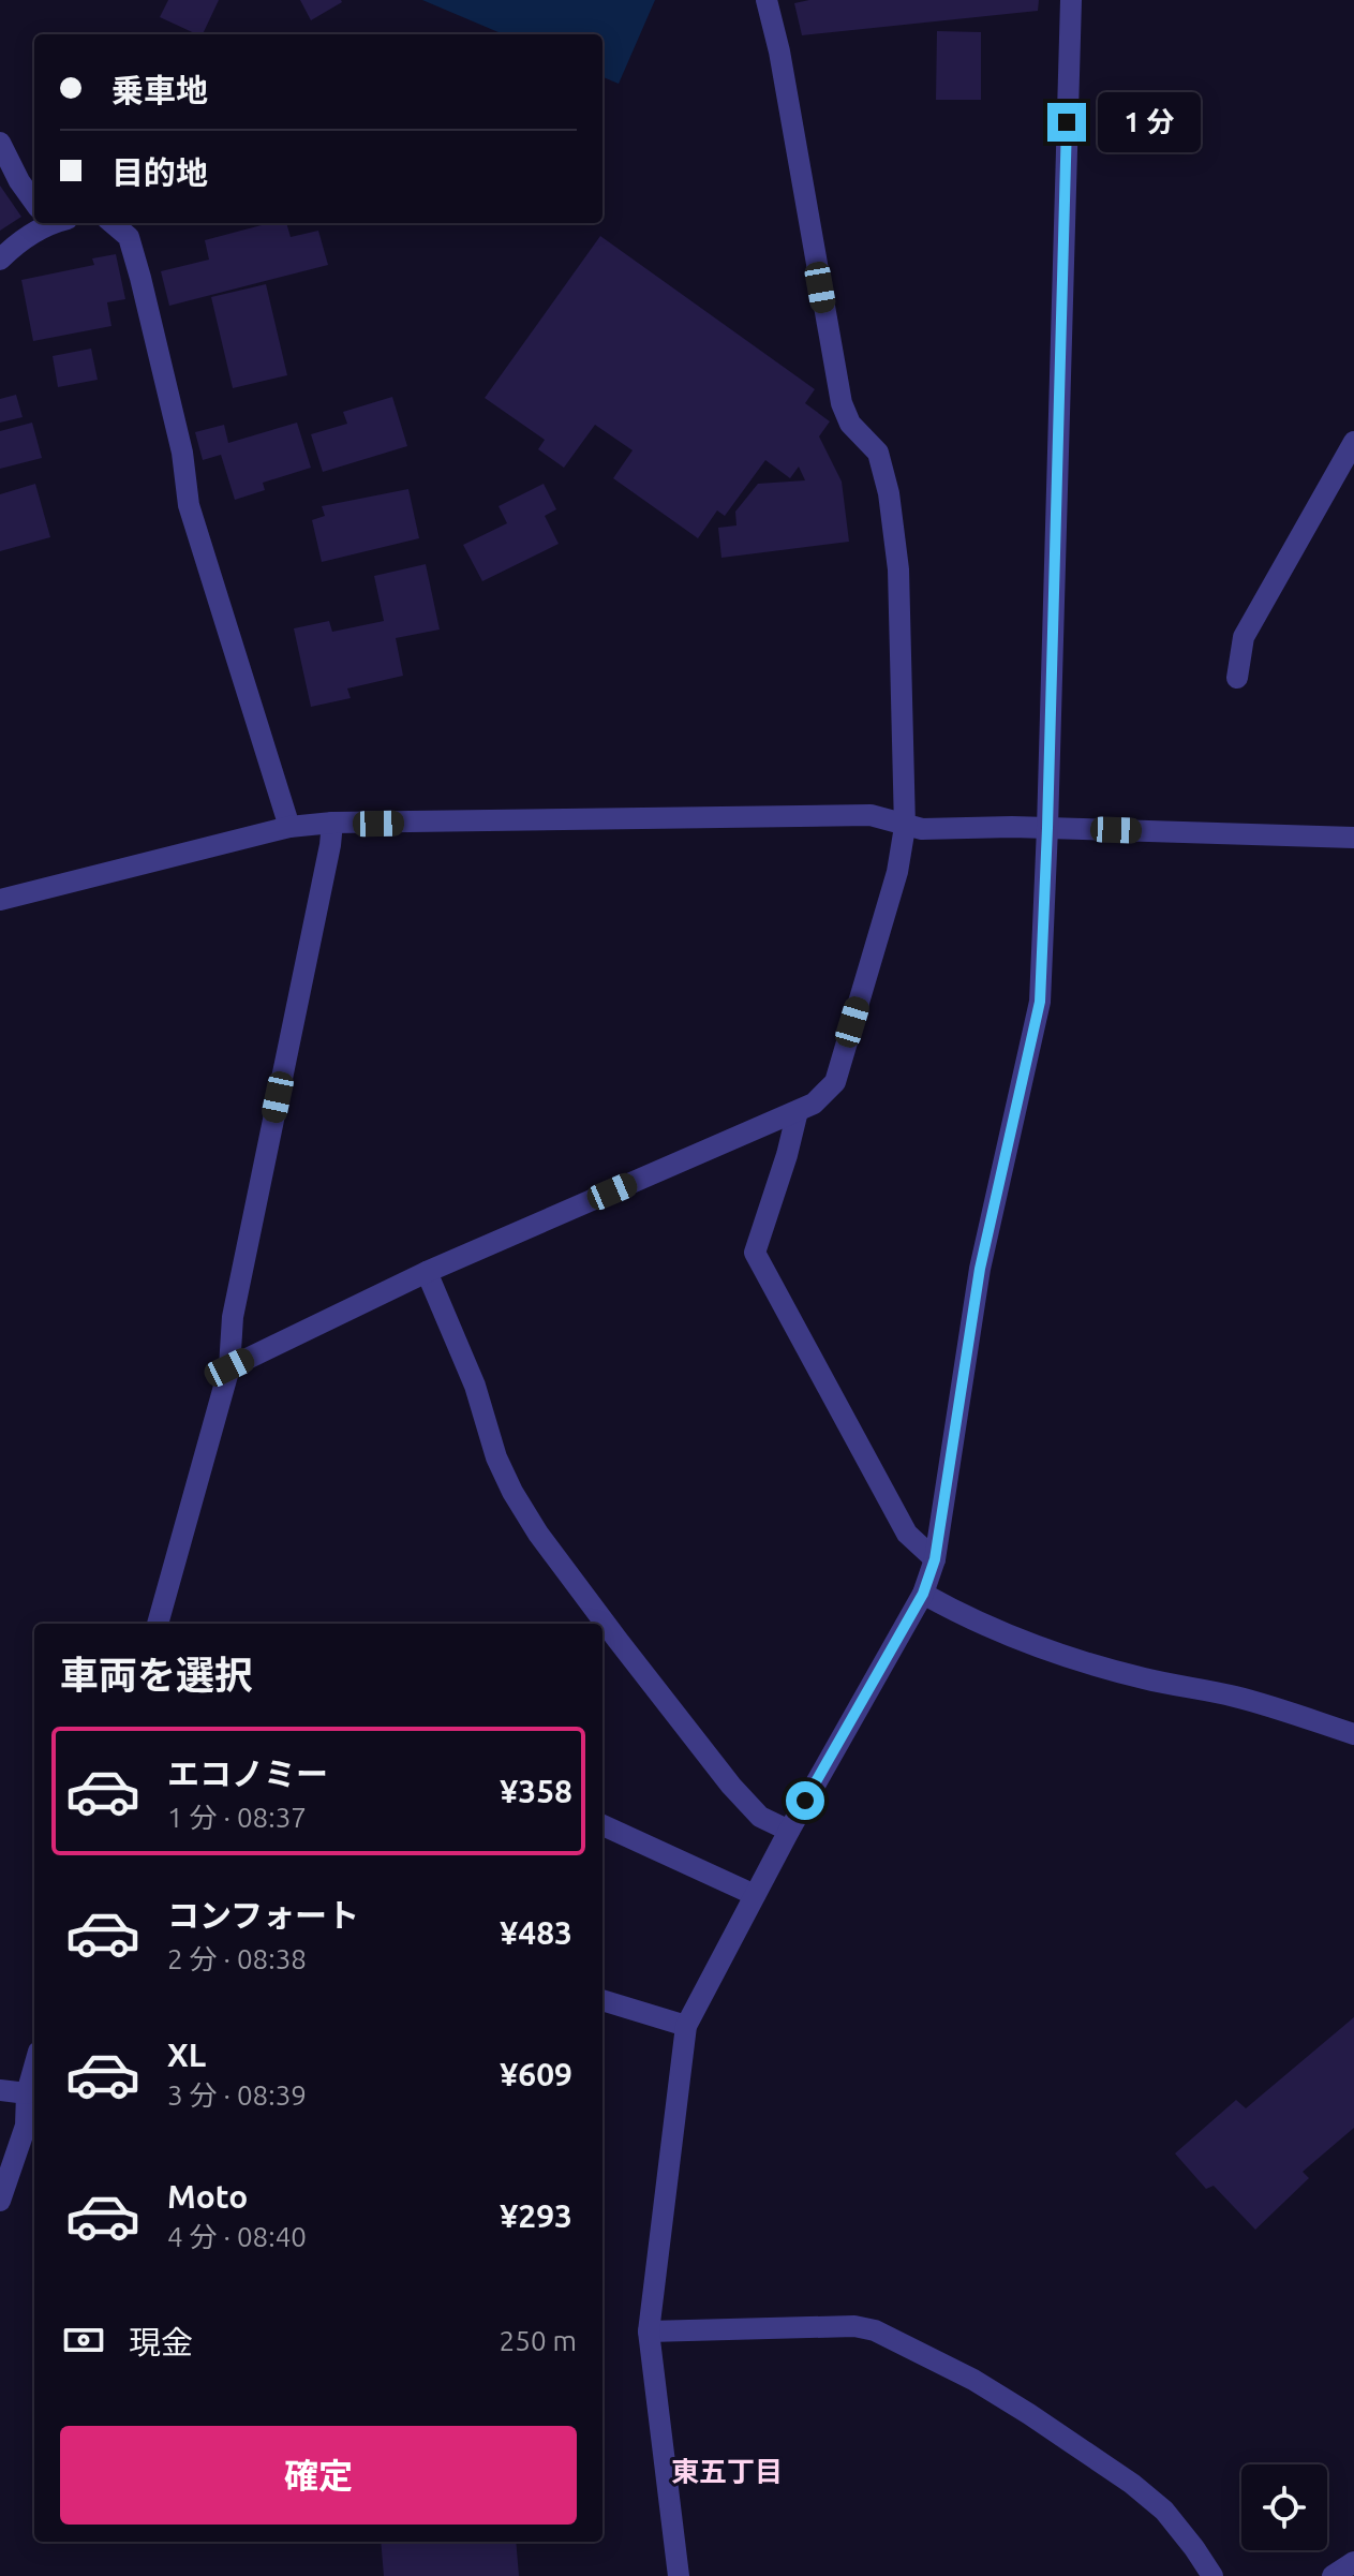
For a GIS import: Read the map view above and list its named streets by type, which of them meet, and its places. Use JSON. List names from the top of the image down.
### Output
{
  "districts": ["東五丁目"],
  "page": {
    "banner": ["乗車地", "目的地"],
    "bubble": "1 分",
    "heading": "車両を選択",
    "list": [
      {
        "name": "エコノミー",
        "note": "1 分 · 08:37",
        "value": "¥358"
      },
      {
        "name": "コンフォート",
        "note": "2 分 · 08:38",
        "value": "¥483"
      },
      {
        "name": "XL",
        "note": "3 分 · 08:39",
        "value": "¥609"
      },
      {
        "name": "Moto",
        "note": "4 分 · 08:40",
        "value": "¥293"
      }
    ],
    "pay": ["現金", "250 m"],
    "buttons": "確定"
  }
}
